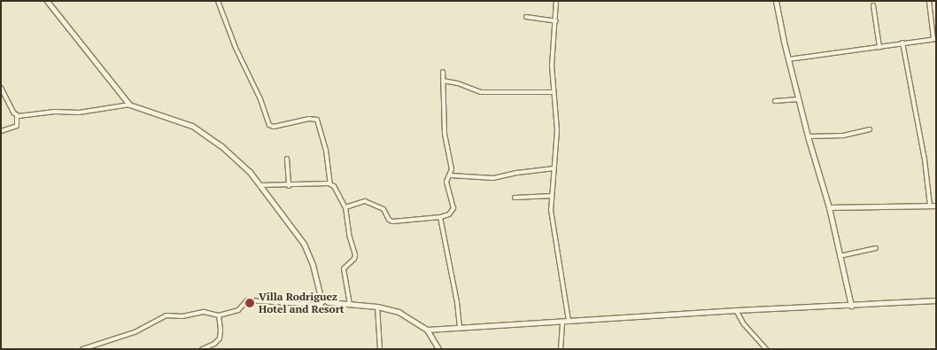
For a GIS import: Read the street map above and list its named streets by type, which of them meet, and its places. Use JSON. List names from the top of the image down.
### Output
{
  "places": ["Villa Rodriguez Hotel and Resort"]
}
